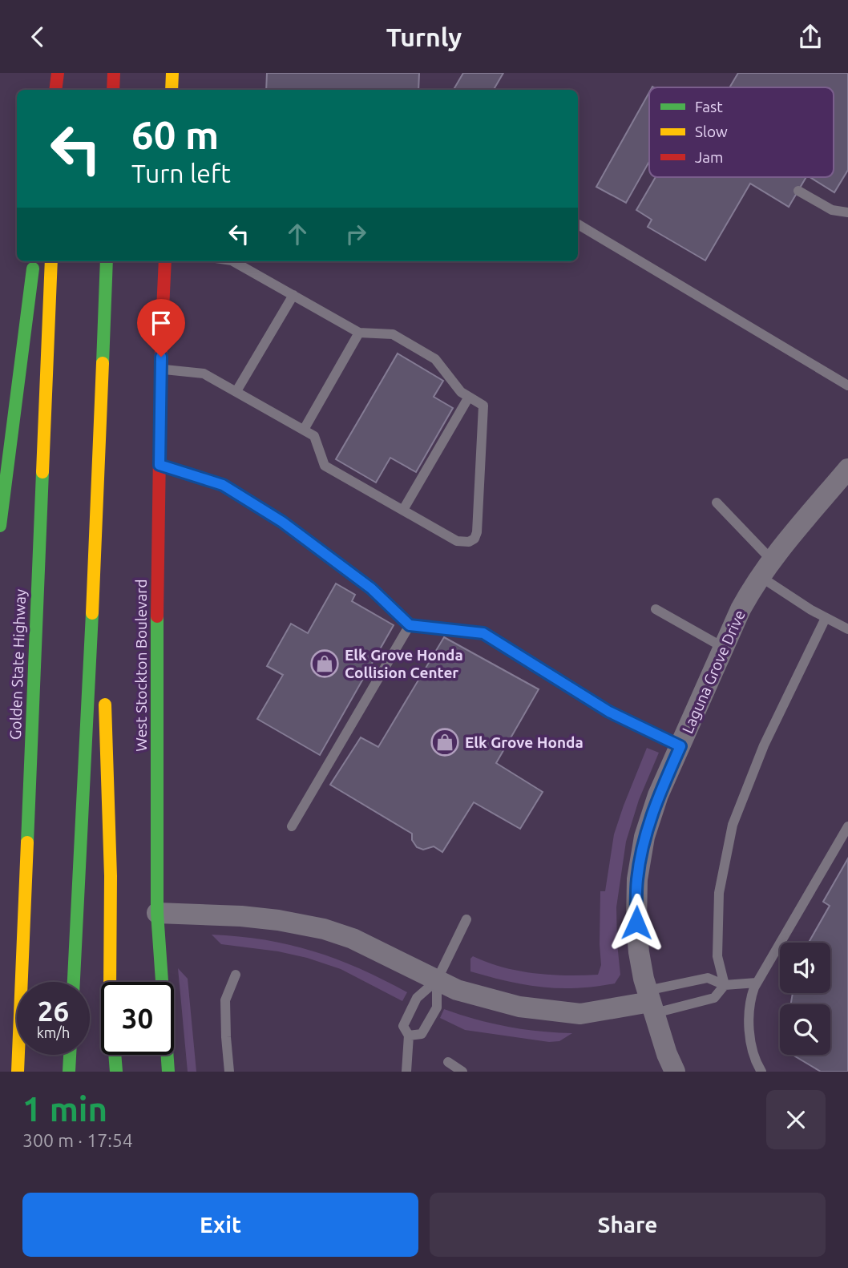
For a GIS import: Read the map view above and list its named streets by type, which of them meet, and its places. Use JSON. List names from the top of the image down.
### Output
{
  "streets": {
    "main road": ["Golden State Highway", "West Stockton Boulevard"],
    "street": ["Laguna Grove Drive"]
  },
  "places": {
    "shop": ["Elk Grove Honda Collision Center", "Elk Grove Honda"]
  },
  "legend": ["Fast", "Slow", "Jam"],
  "page": {
    "header": "Turnly",
    "turn": ["60 m", "Turn left"],
    "speed": "26 km/h",
    "limit": "30",
    "heading": ["1 min", "300 m · 17:54"],
    "buttons": ["Exit", "Share"]
  }
}
